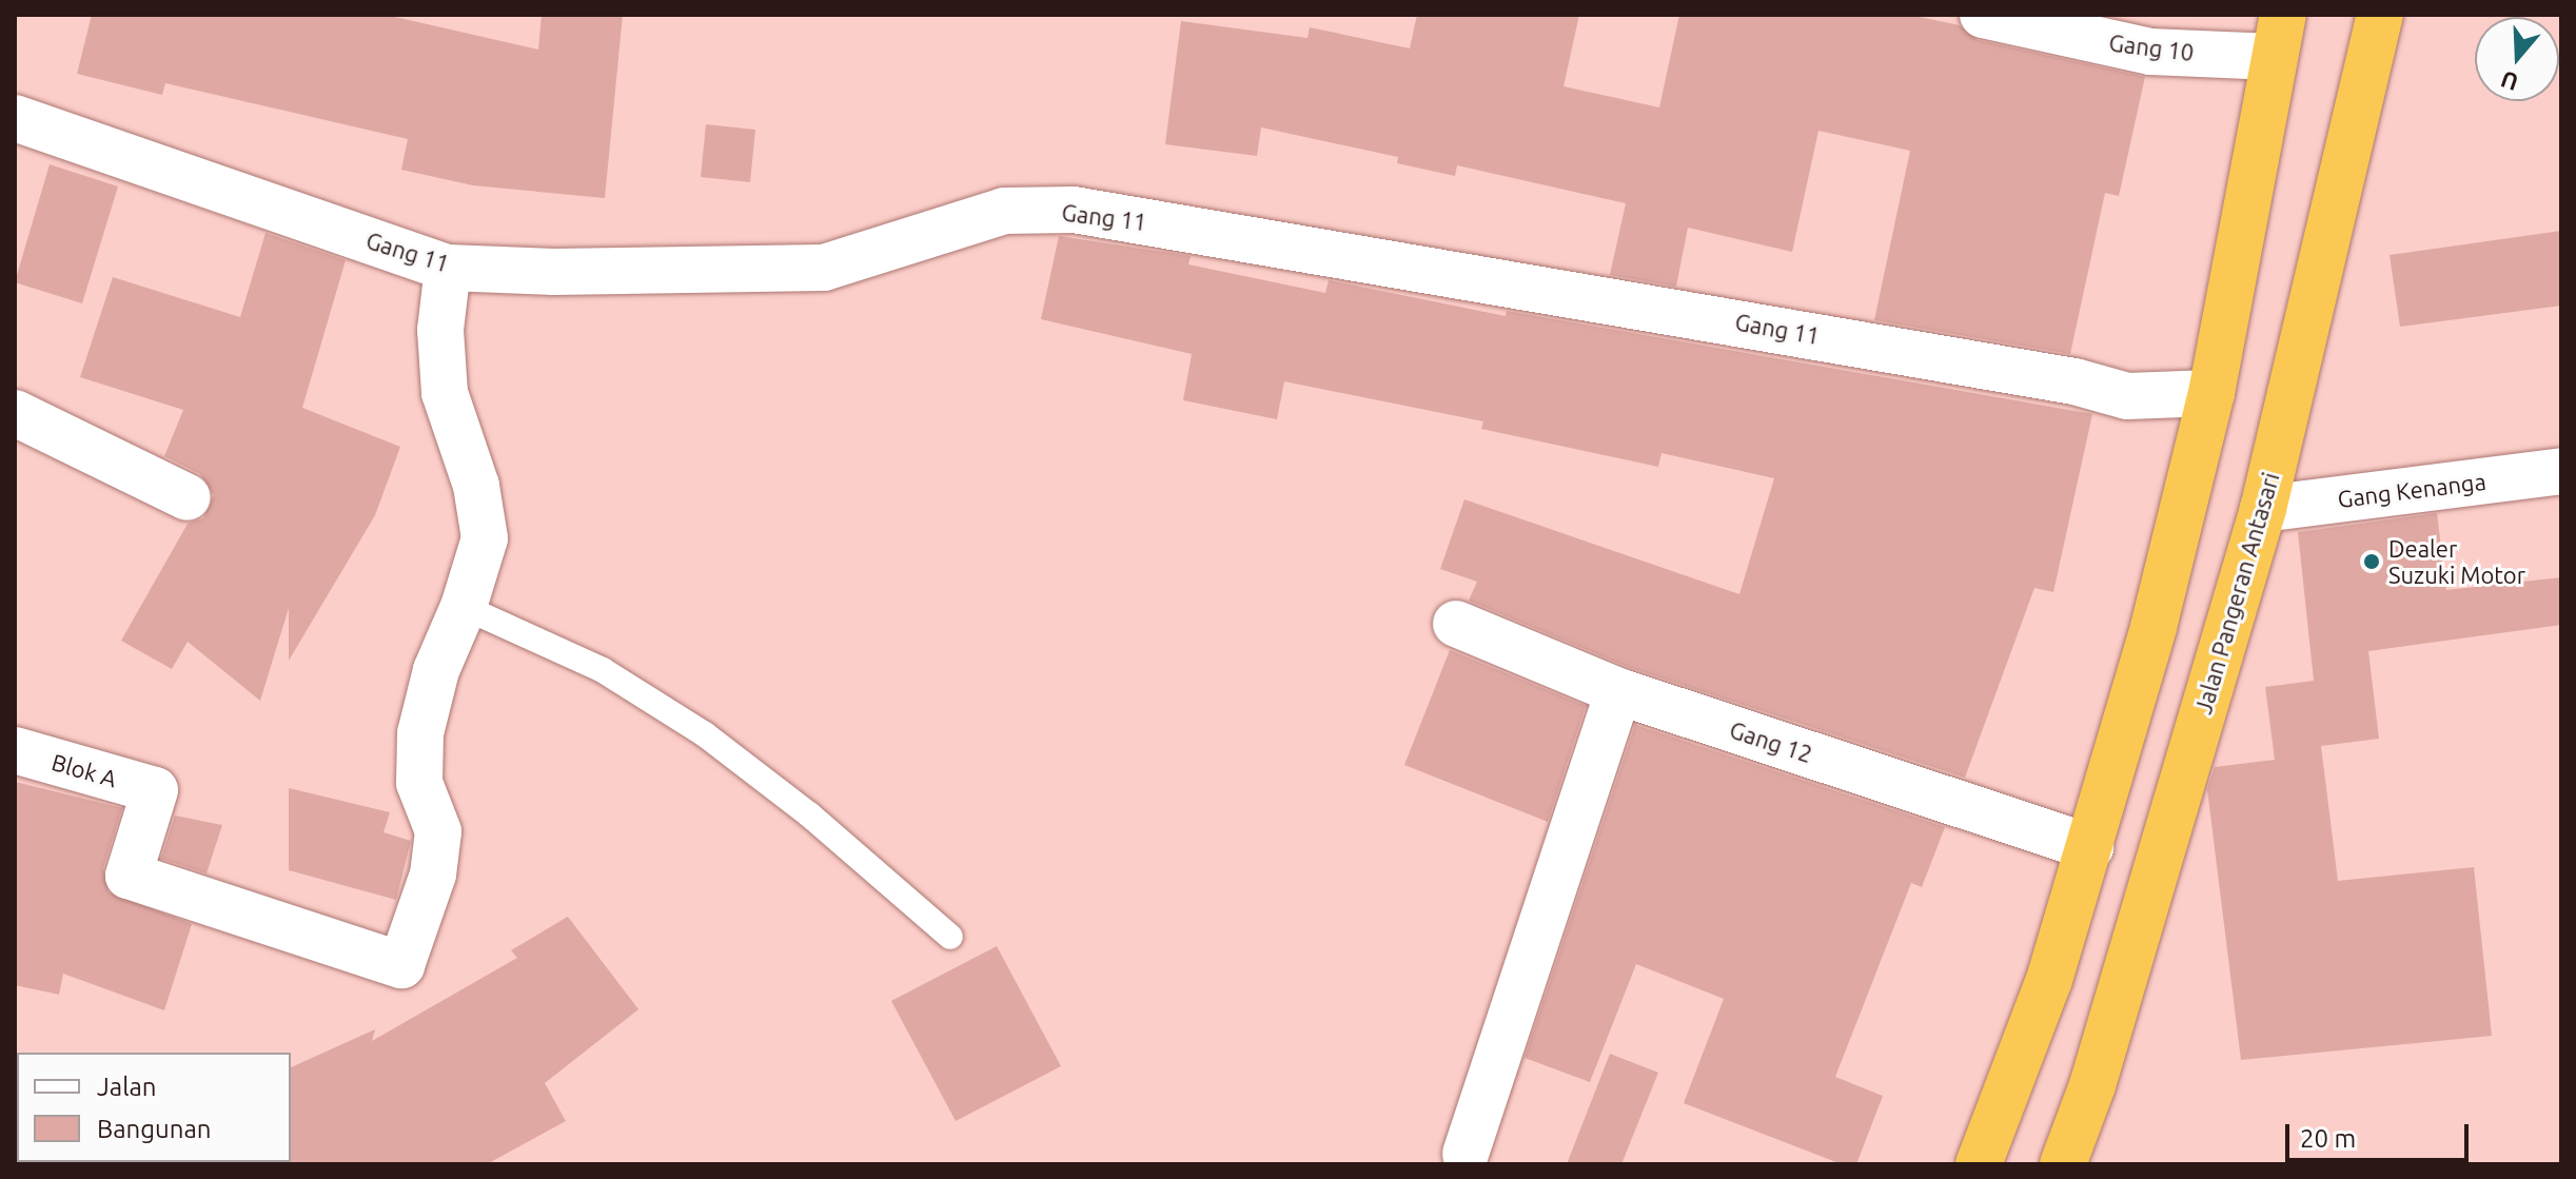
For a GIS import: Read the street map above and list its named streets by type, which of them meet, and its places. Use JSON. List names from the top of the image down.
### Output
{
  "streets": {
    "highway": ["Jalan Pangeran Antasari"],
    "street": [
      "Gang 10",
      "Gang 11",
      "Gang Kenanga",
      "Gang 12",
      "Blok A"
    ]
  },
  "crossings": [
    ["Gang Kenanga", "Jalan Pangeran Antasari"]
  ],
  "places": ["Dealer Suzuki Motor"],
  "legend": ["Jalan", "Bangunan"],
  "scale_bar": "20 m",
  "north": "bottom"
}
